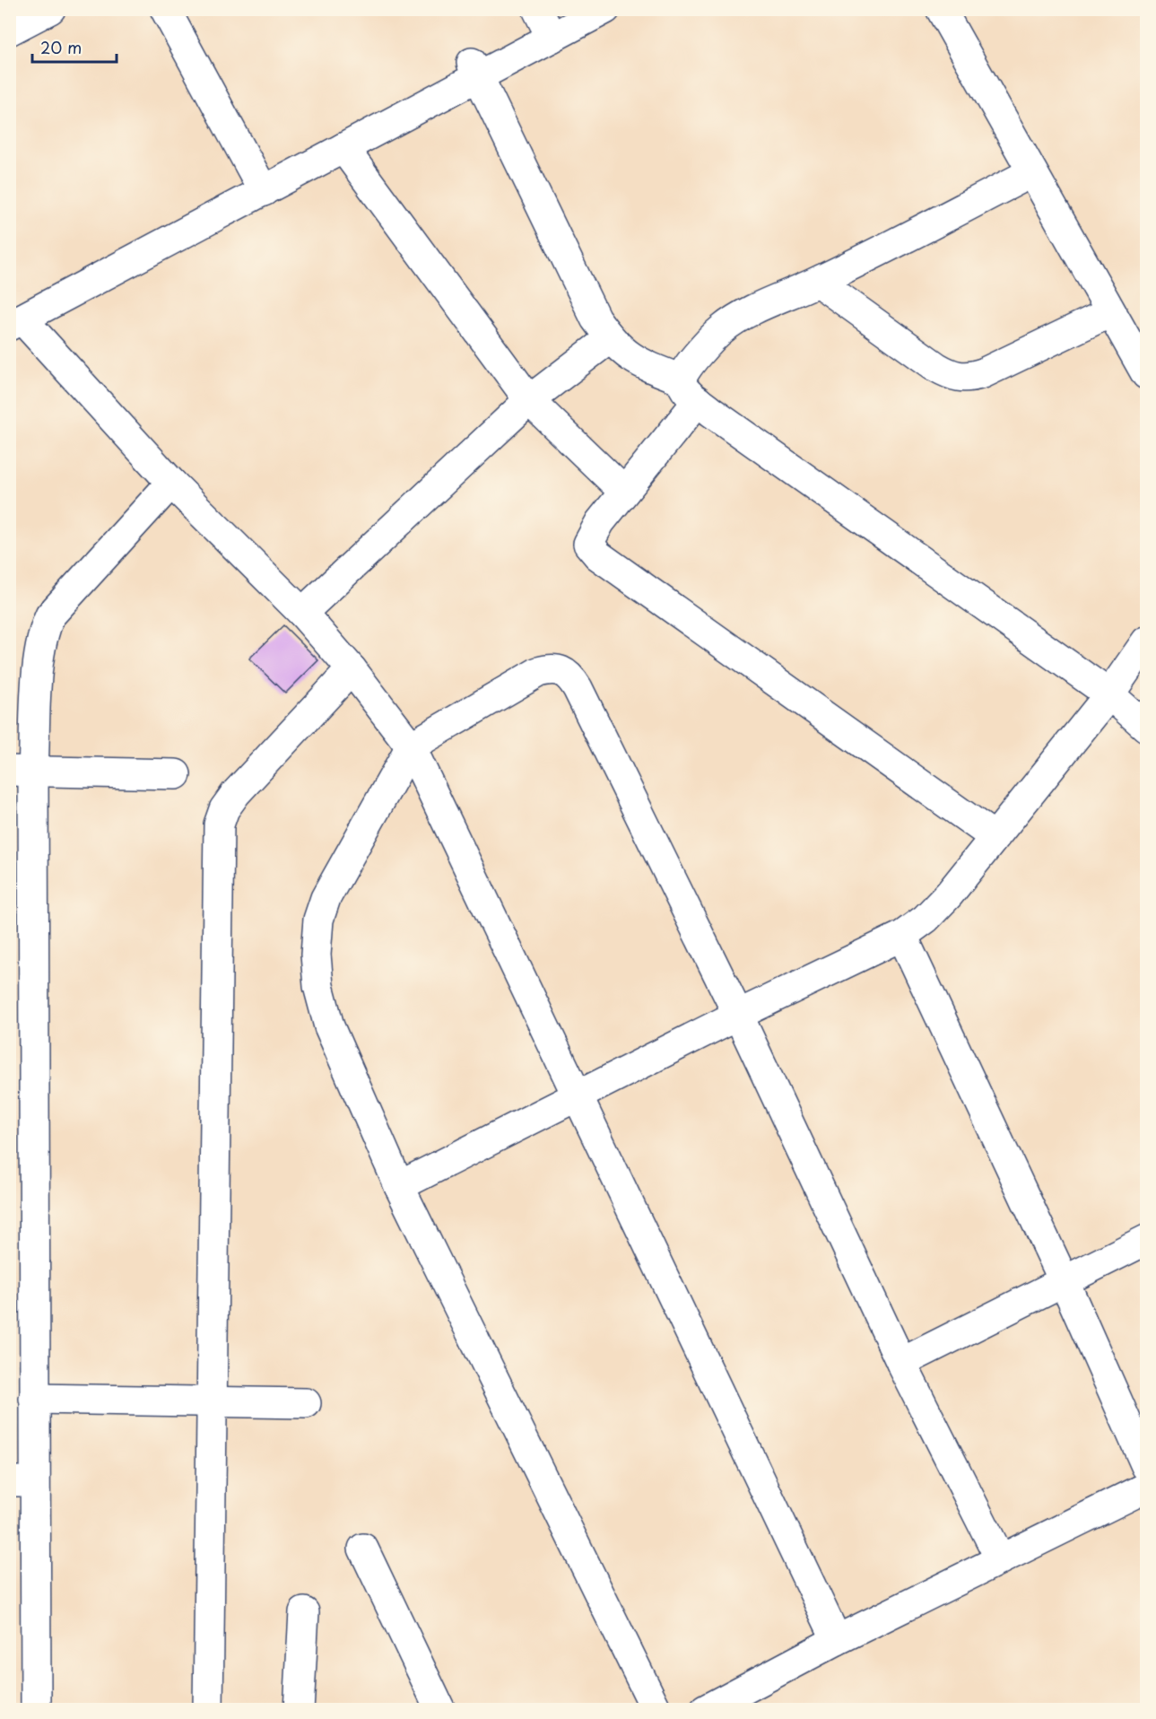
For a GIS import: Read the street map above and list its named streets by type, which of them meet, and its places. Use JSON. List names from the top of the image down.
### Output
{
  "scale_bar": "20 m"
}
